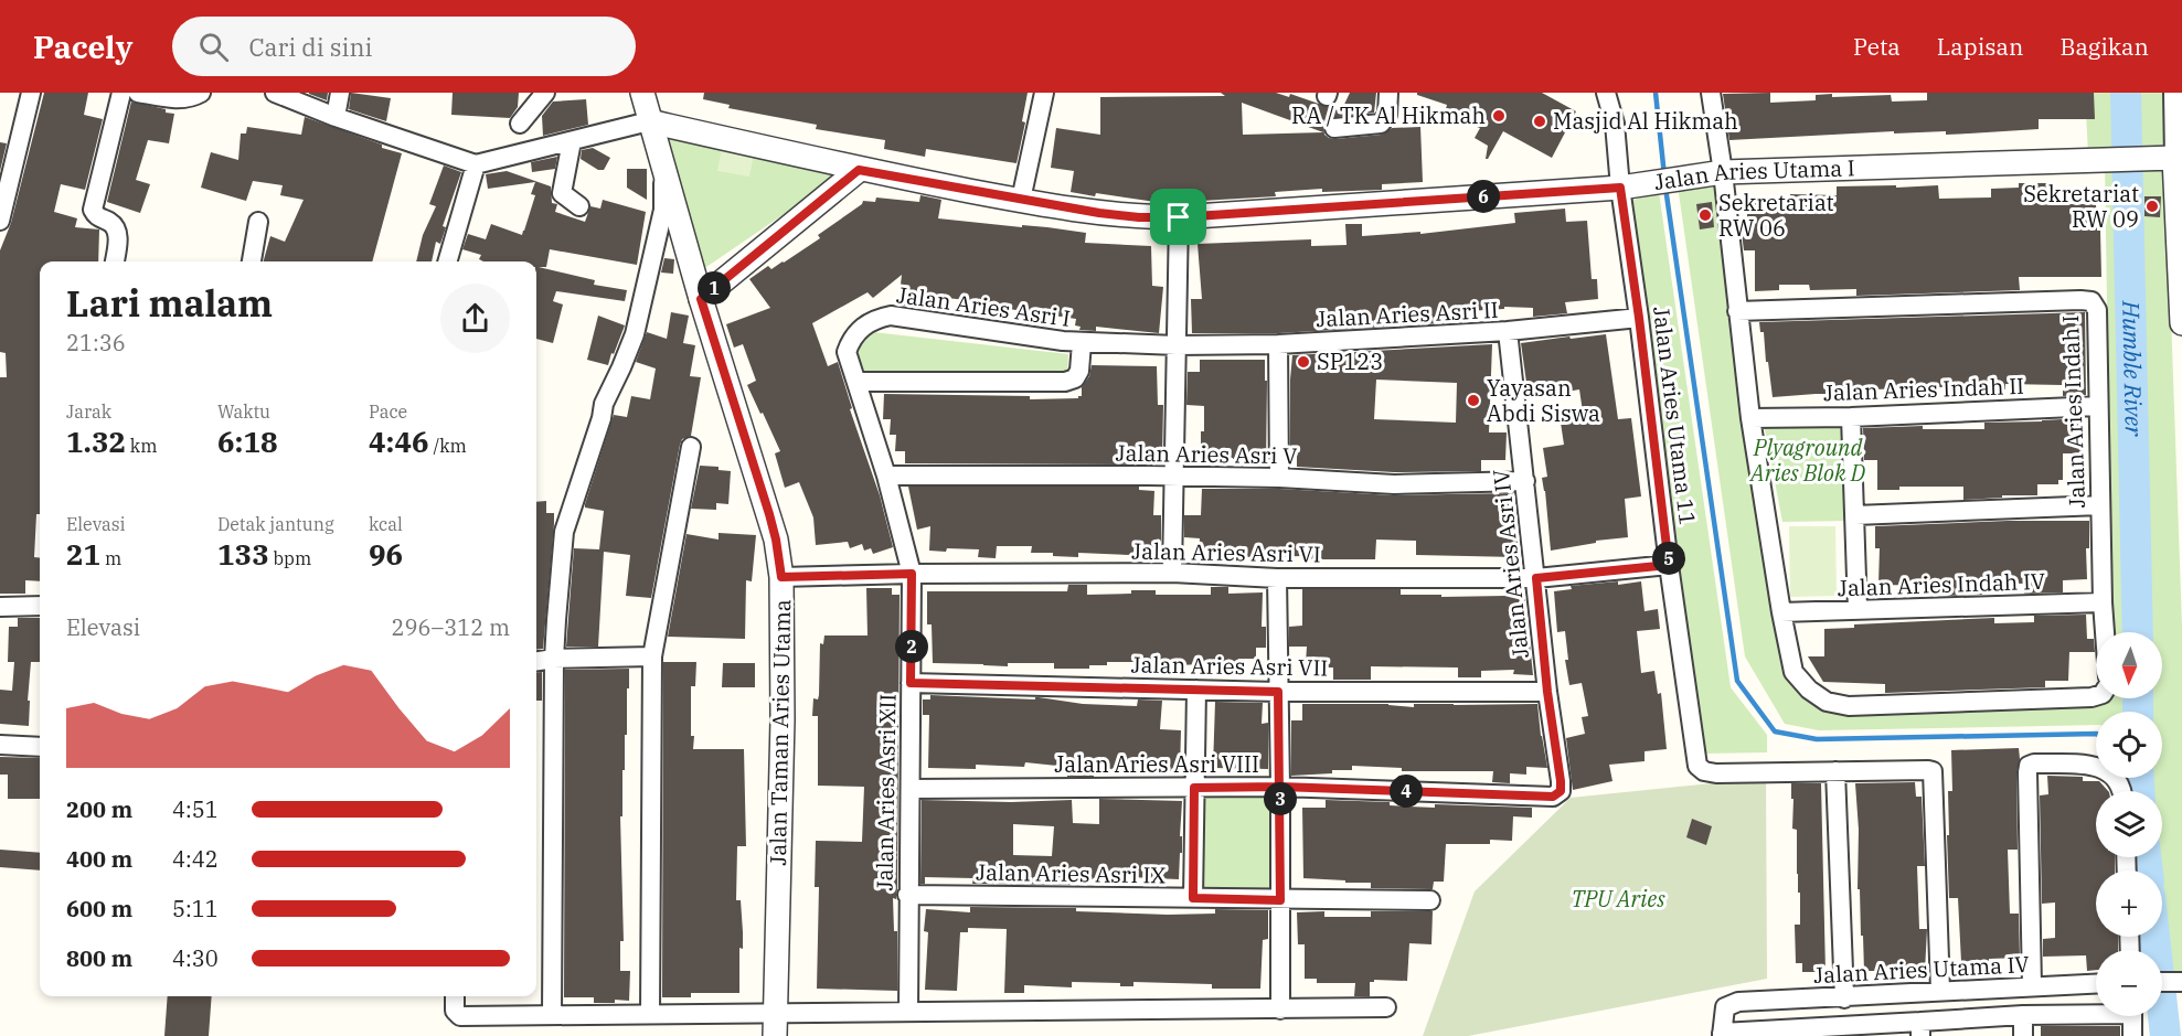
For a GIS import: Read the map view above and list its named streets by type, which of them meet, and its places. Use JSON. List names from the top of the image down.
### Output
{
  "streets": {
    "street": [
      "Jalan Aries Utama I",
      "Jalan Aries Asri I",
      "Jalan Aries Asri II",
      "Jalan Aries Indah II",
      "Jalan Aries Indah I",
      "Jalan Aries Utama 11",
      "Jalan Aries Asri V",
      "Jalan Aries Asri VI",
      "Jalan Aries Asri IV",
      "Jalan Aries Indah IV",
      "Jalan Aries Asri VII",
      "Jalan Taman Aries Utama",
      "Jalan Aries Asri VIII",
      "Jalan Aries Asri XII",
      "Jalan Aries Asri IX",
      "Jalan Aries Utama IV"
    ]
  },
  "crossings": [
    ["Jalan Aries Utama I", "Jalan Aries Utama 11"],
    ["Jalan Aries Utama I", "Jalan Taman Aries Utama"],
    ["Jalan Aries Asri I", "Jalan Aries Asri II"],
    ["Jalan Aries Asri I", "Jalan Aries Asri V"],
    ["Jalan Aries Asri I", "Jalan Aries Asri VI"],
    ["Jalan Aries Asri I", "Jalan Aries Asri XII"],
    ["Jalan Aries Asri II", "Jalan Aries Utama 11"],
    ["Jalan Aries Asri II", "Jalan Aries Asri IV"],
    ["Jalan Aries Indah II", "Jalan Aries Indah I"],
    ["Jalan Aries Indah I", "Jalan Aries Indah IV"],
    ["Jalan Aries Utama 11", "Jalan Aries Asri VI"],
    ["Jalan Aries Utama 11", "Jalan Aries Utama IV"],
    ["Jalan Aries Asri V", "Jalan Aries Asri IV"],
    ["Jalan Aries Asri VI", "Jalan Aries Asri IV"],
    ["Jalan Aries Asri VI", "Jalan Taman Aries Utama"],
    ["Jalan Aries Asri VI", "Jalan Aries Asri XII"],
    ["Jalan Aries Asri IV", "Jalan Aries Asri VII"],
    ["Jalan Aries Asri IV", "Jalan Aries Asri VIII"],
    ["Jalan Aries Asri VII", "Jalan Aries Asri XII"],
    ["Jalan Aries Asri VIII", "Jalan Aries Asri XII"],
    ["Jalan Aries Asri XII", "Jalan Aries Asri IX"]
  ],
  "water": ["Humble River"],
  "parks": ["Plyaground Aries Blok D", "TPU Aries"],
  "places": [
    "RA / TK Al Hikmah",
    "Masjid Al Hikmah",
    "Sekretariat RW 09",
    "Sekretariat RW 06",
    "SP123",
    "Yayasan Abdi Siswa"
  ],
  "north": "bottom",
  "page": {
    "header": "Pacely",
    "search": "Cari di sini",
    "nav": ["Peta", "Lapisan", "Bagikan"],
    "pins": [
      "6",
      "1",
      "5",
      "2",
      "4",
      "3"
    ],
    "heading": ["Lari malam", "21:36"],
    "stats": [
      ["Jarak", "1.32 km"],
      ["Waktu", "6:18"],
      ["Pace", "4:46 /km"],
      ["Elevasi", "21 m"],
      ["Detak jantung", "133 bpm"],
      ["kcal", "96"]
    ],
    "chart": ["Elevasi", "296–312 m"],
    "map_buttons": ["+", "−"],
    "list": [
      {
        "name": "200 m",
        "note": "4:51"
      },
      {
        "name": "400 m",
        "note": "4:42"
      },
      {
        "name": "600 m",
        "note": "5:11"
      },
      {
        "name": "800 m",
        "note": "4:30"
      }
    ]
  }
}
